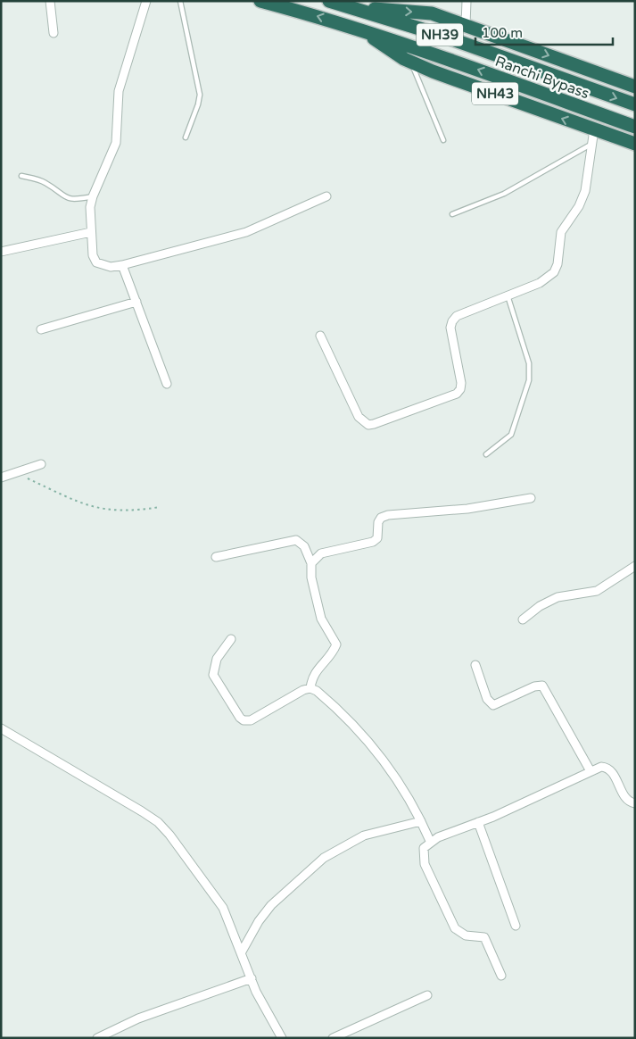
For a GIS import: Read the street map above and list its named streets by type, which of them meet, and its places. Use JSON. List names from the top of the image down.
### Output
{
  "streets": {
    "highway": ["NH39", "Ranchi Bypass", "NH43"]
  },
  "crossings": [
    ["Ranchi Bypass", "NH43"]
  ],
  "scale_bar": "100 m"
}
